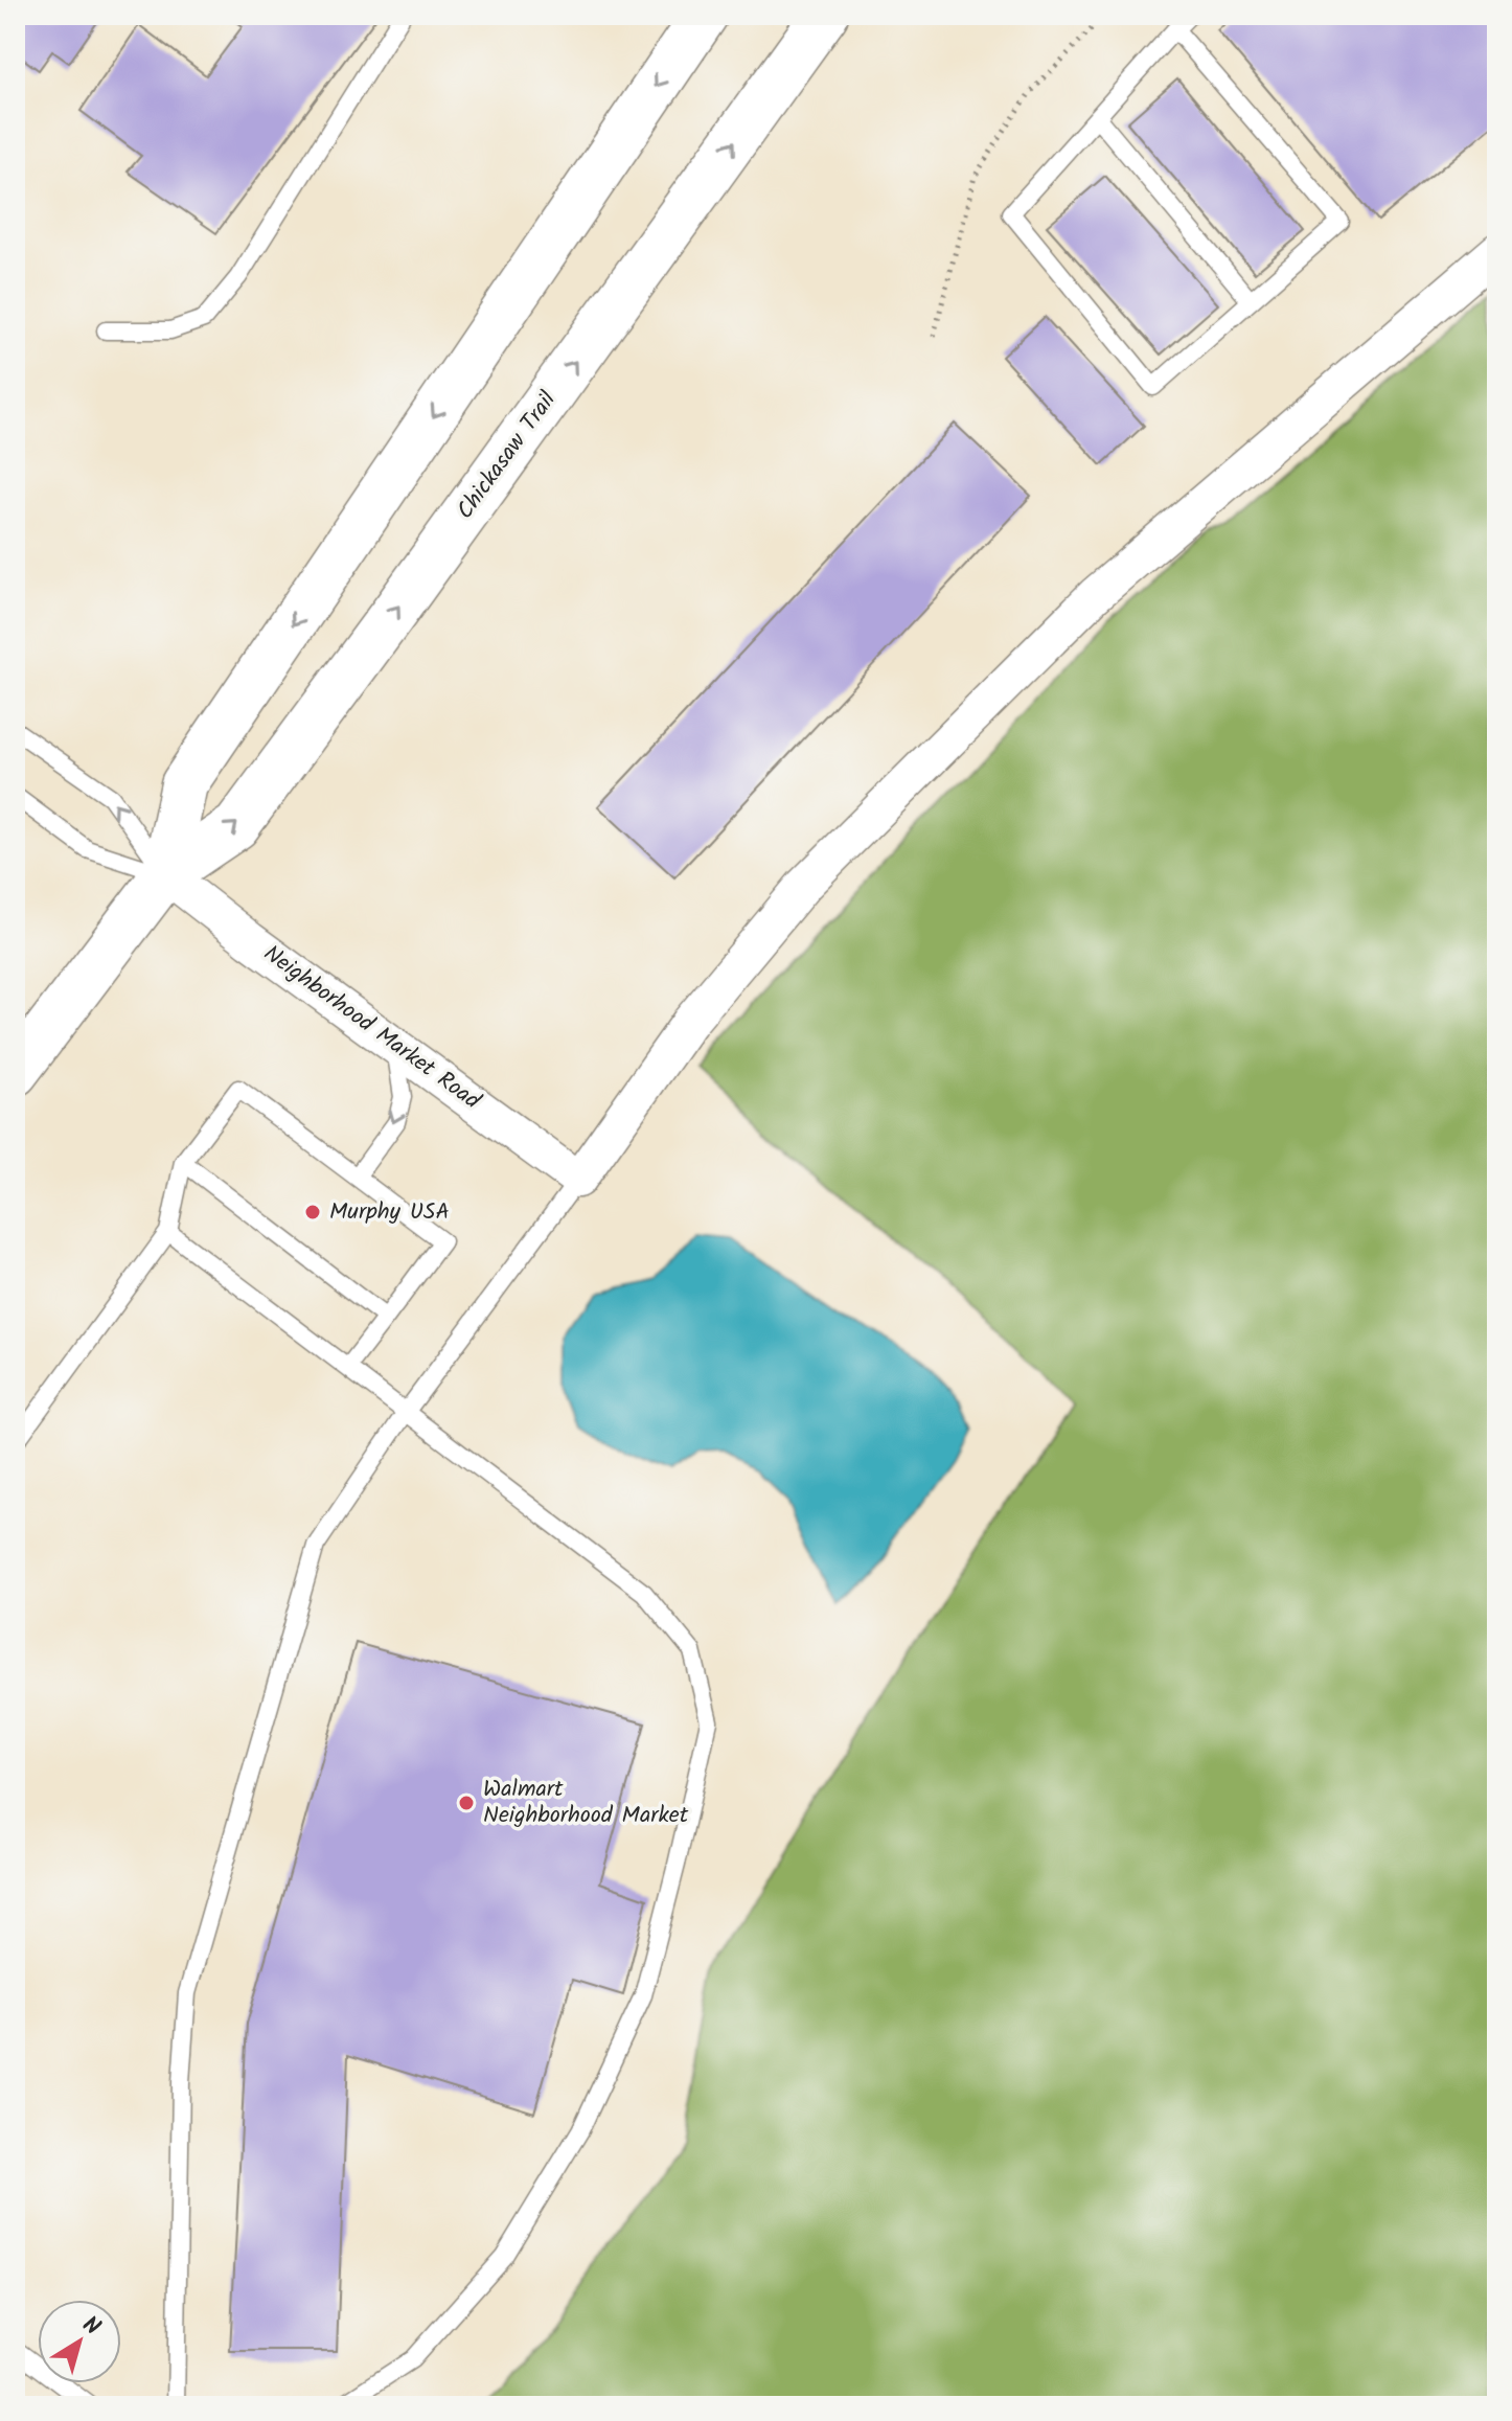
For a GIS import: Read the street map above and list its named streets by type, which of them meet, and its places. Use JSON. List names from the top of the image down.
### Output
{
  "streets": {
    "street": ["Chickasaw Trail", "Neighborhood Market Road"]
  },
  "crossings": [
    ["Chickasaw Trail", "Neighborhood Market Road"]
  ],
  "places": ["Murphy USA", "Walmart Neighborhood Market"],
  "north": "top right"
}
